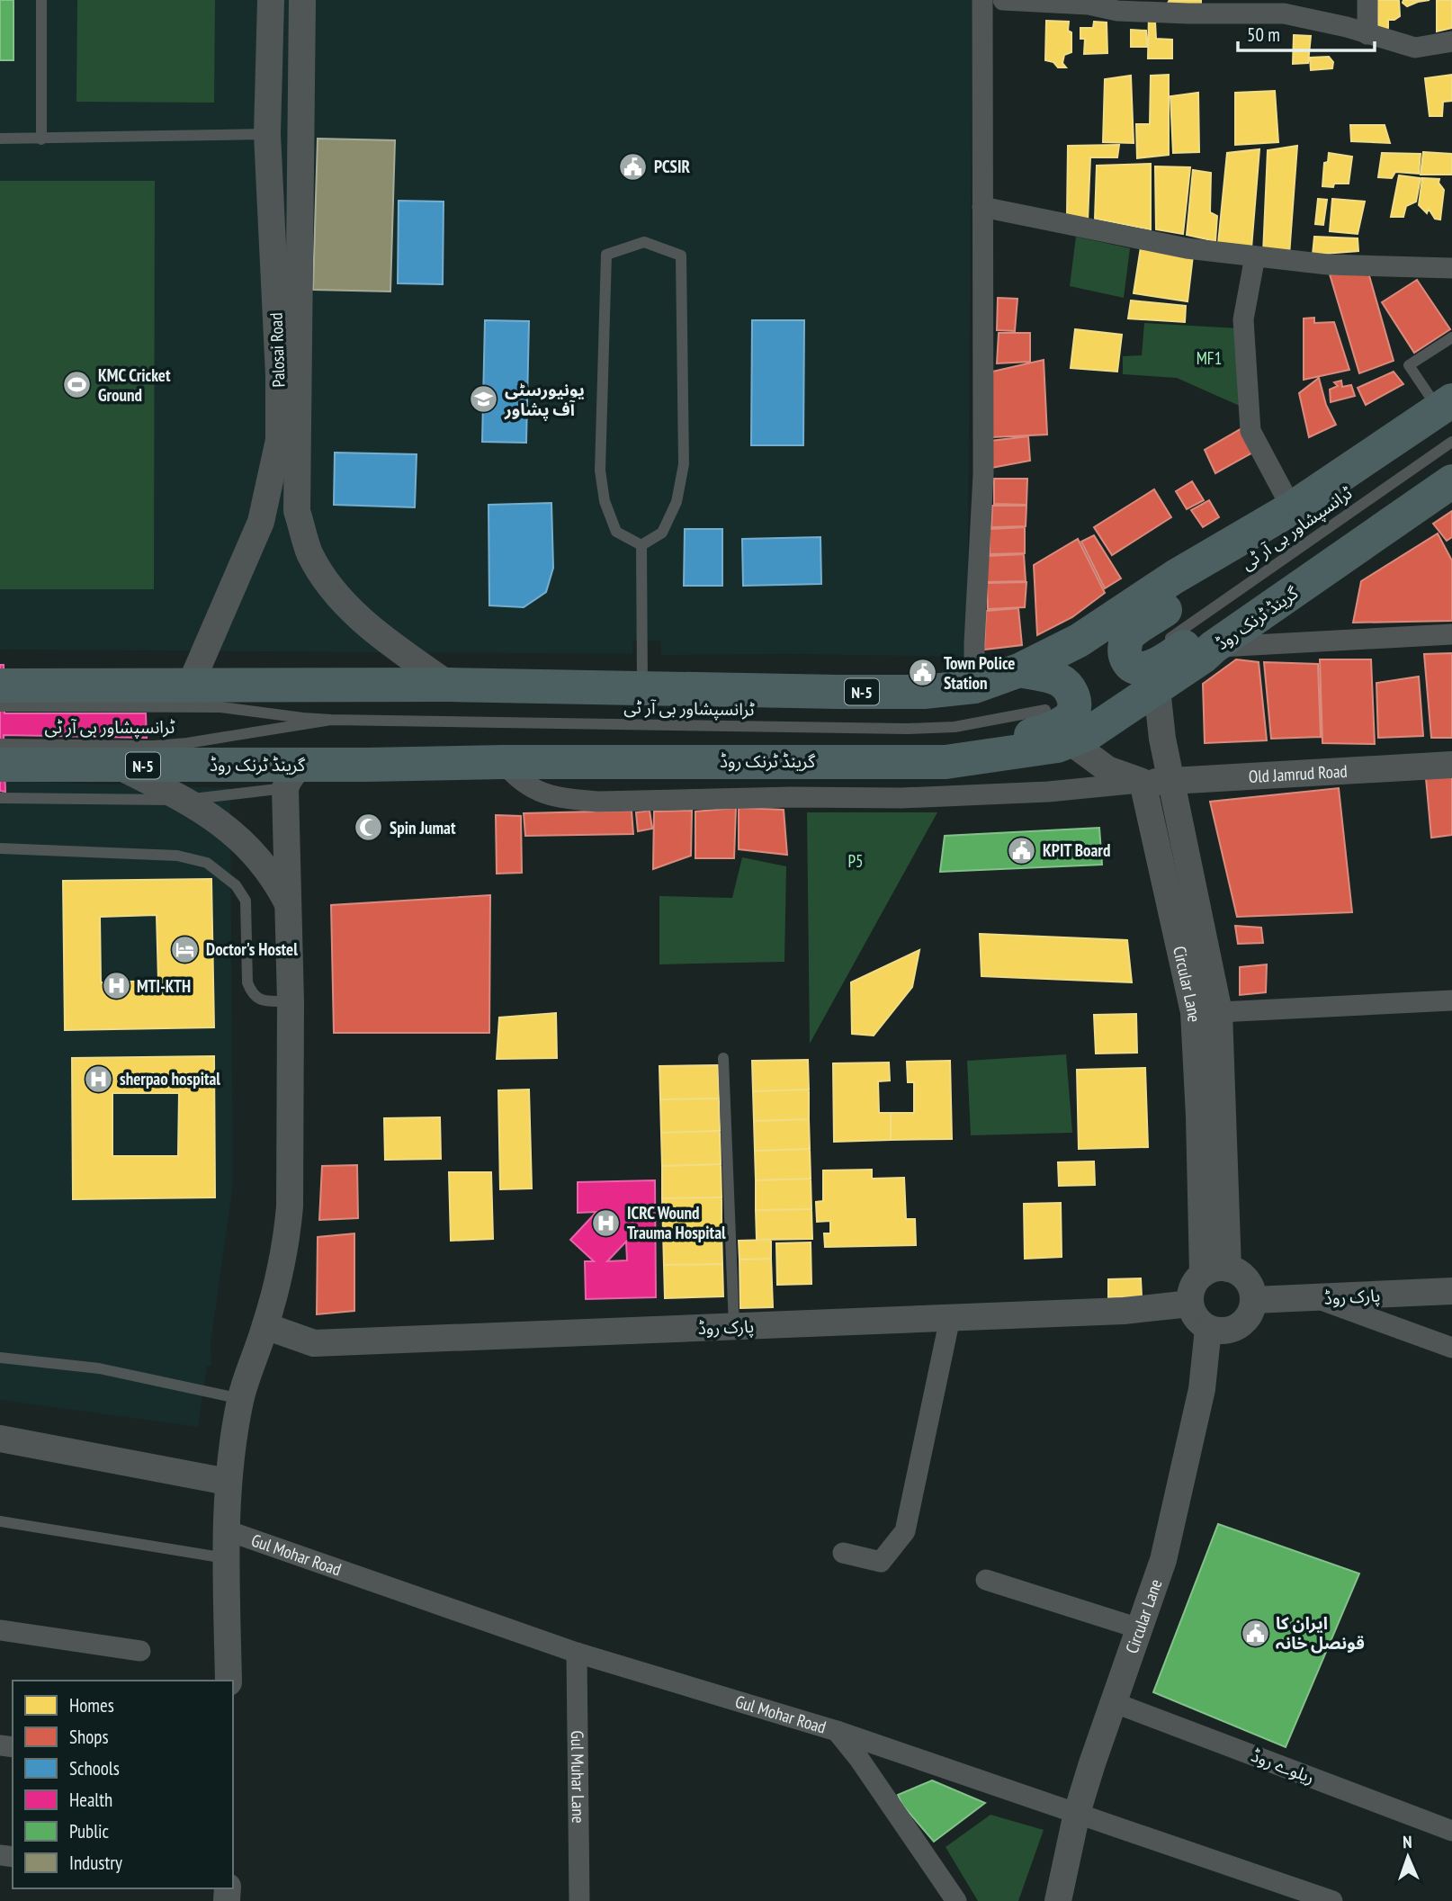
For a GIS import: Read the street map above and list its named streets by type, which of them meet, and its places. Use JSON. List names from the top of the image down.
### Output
{
  "streets": {
    "highway": ["گرینڈ ٹرنک روڈ", "N-5"],
    "street": [
      "Palosai Road",
      "Old Jamrud Road",
      "Circular Lane",
      "پارک روڈ",
      "Gul Mohar Road",
      "ریلوے روڈ",
      "Gul Muhar Lane"
    ],
    "lane": ["ٹرانسپشاور بی آر ٹی"]
  },
  "crossings": [
    ["Palosai Road", "N-5"],
    ["ٹرانسپشاور بی آر ٹی", "گرینڈ ٹرنک روڈ"],
    ["Old Jamrud Road", "Circular Lane"],
    ["Circular Lane", "پارک روڈ"],
    ["Circular Lane", "Gul Mohar Road"],
    ["Circular Lane", "ریلوے روڈ"],
    ["Gul Mohar Road", "Gul Muhar Lane"]
  ],
  "parks": ["MF1", "P5"],
  "places": {
    "public building": [
      "PCSIR",
      "Town Police Station",
      "KPIT Board",
      "ایران کا قونصل خانہ"
    ],
    "sports": ["KMC Cricket Ground"],
    "school or university": ["یونیورسٹی آف پشاور"],
    "mosque": ["Spin Jumat"],
    "hotel": ["Doctor's Hostel"],
    "hospital": ["MTI-KTH", "sherpao hospital", "ICRC Wound Trauma Hospital"]
  },
  "legend": [
    "Homes",
    "Shops",
    "Schools",
    "Health",
    "Public",
    "Industry"
  ],
  "scale_bar": "50 m",
  "north": "top"
}
